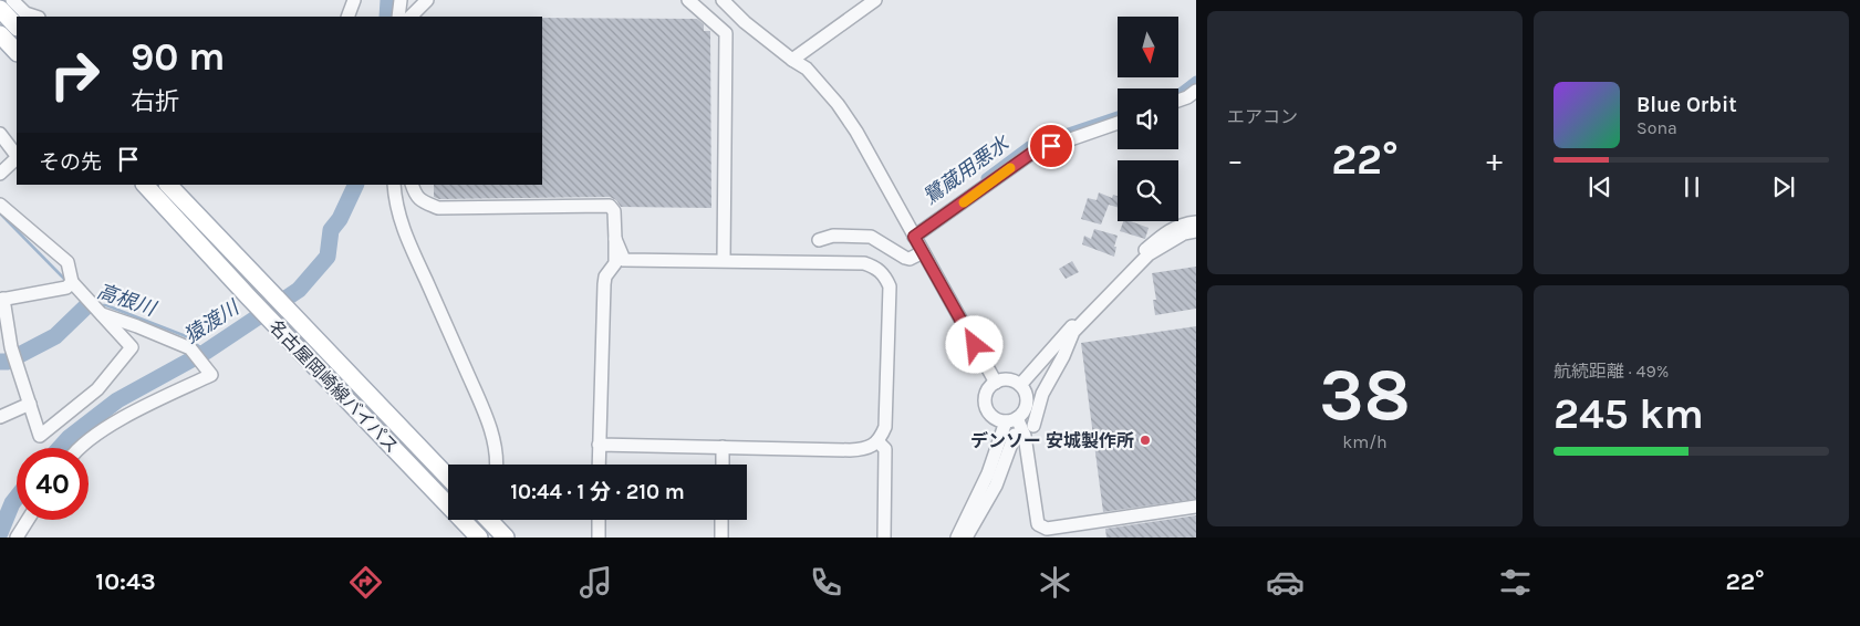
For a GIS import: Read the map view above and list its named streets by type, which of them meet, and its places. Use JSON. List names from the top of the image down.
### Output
{
  "streets": {
    "main road": ["名古屋岡崎線バイパス"]
  },
  "water": ["鷺蔵用悪水", "高根川", "猿渡川"],
  "places": ["デンソー 安城製作所"],
  "north": "bottom",
  "page": {
    "tile": [
      "エアコン",
      ["38", "km/h"],
      ["航続距離 · 49%", "245 km"]
    ],
    "turn": ["90 m", "右折"],
    "song": ["Blue Orbit", "Sona"],
    "then": "その先",
    "heat": ["−", "22°", "+"],
    "limit": "40",
    "trip": "10:44 · 1 分 · 210 m",
    "tabs": ["10:43", "22°"]
  }
}
